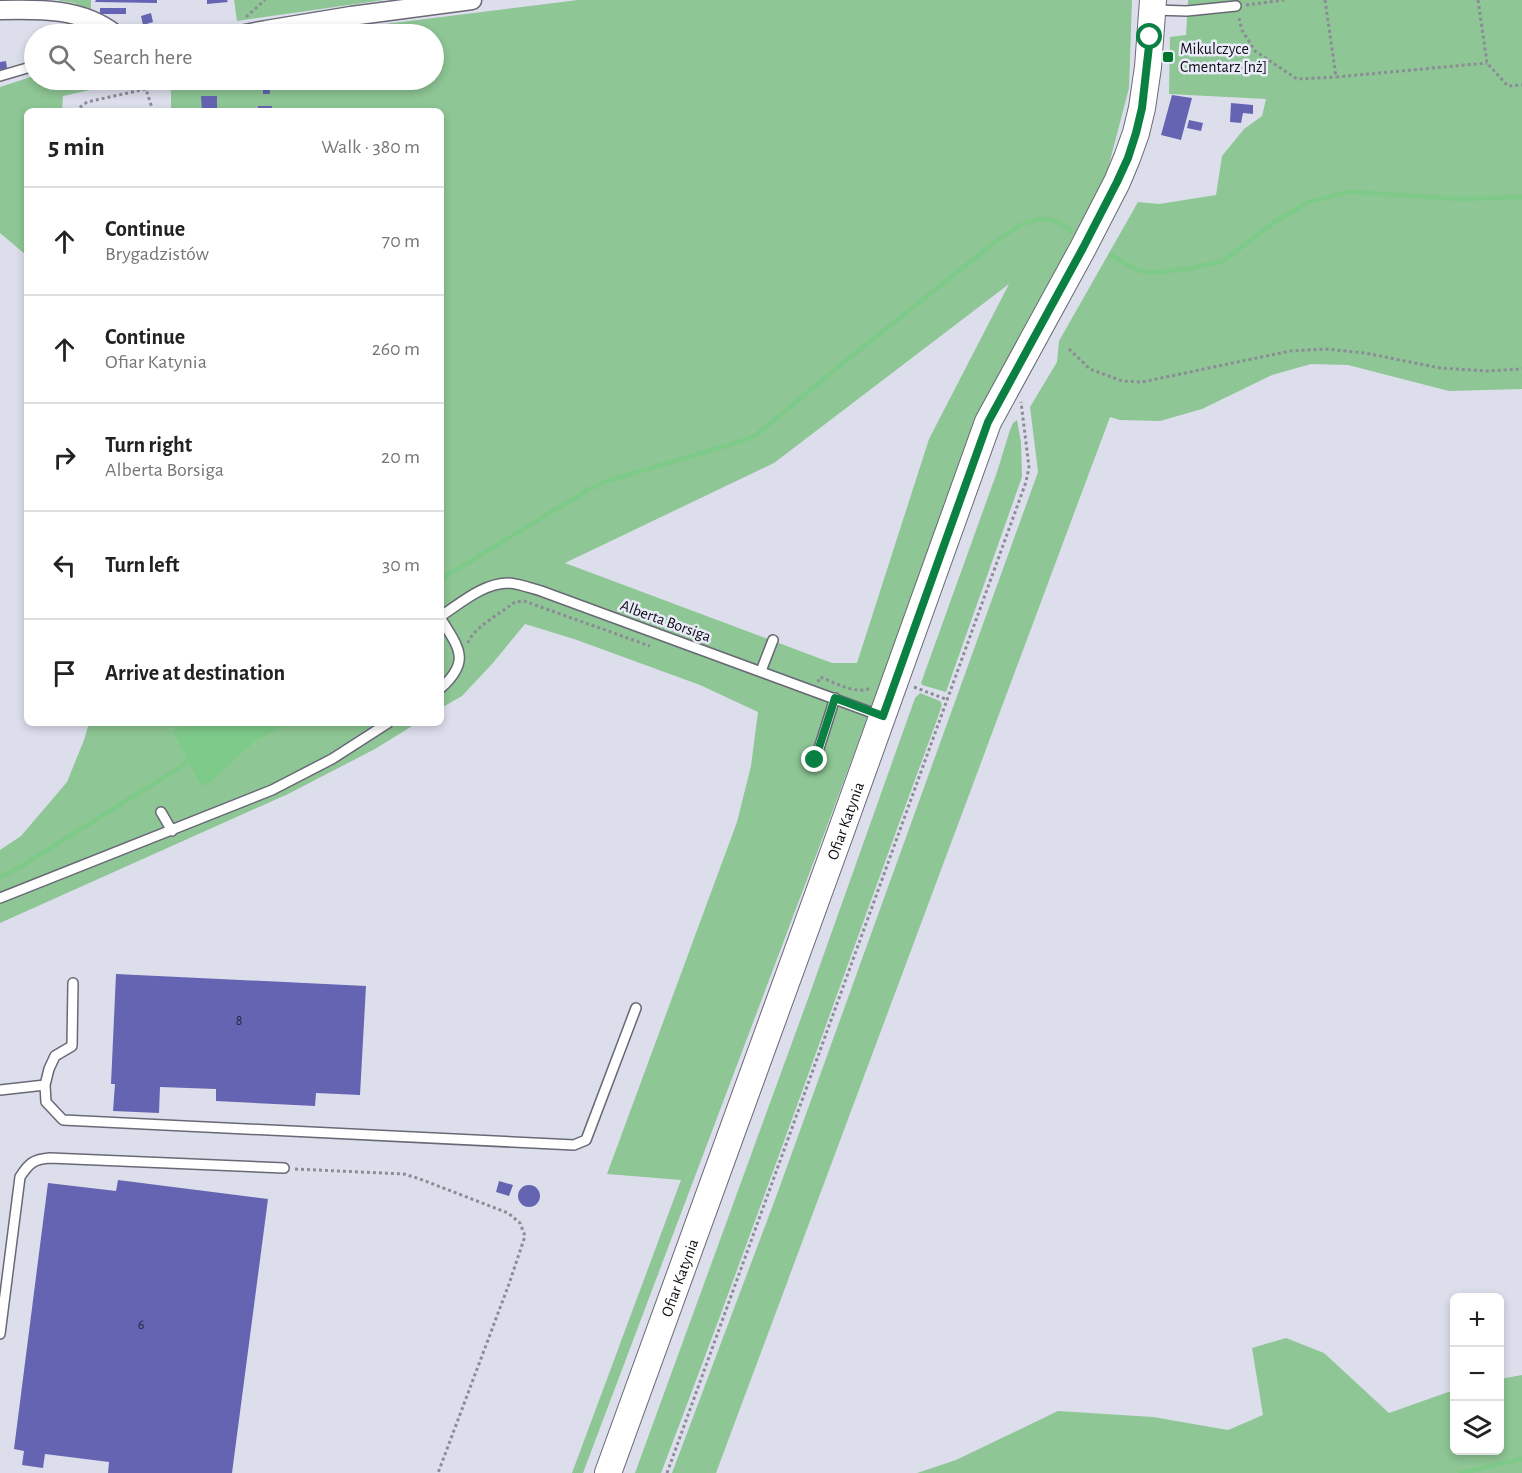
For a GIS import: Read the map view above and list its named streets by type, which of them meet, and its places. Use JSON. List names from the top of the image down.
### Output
{
  "streets": {
    "street": ["Ofiar Katynia"],
    "lane": ["Alberta Borsiga"]
  },
  "crossings": [
    ["Alberta Borsiga", "Ofiar Katynia"]
  ],
  "places": {
    "transit": ["Mikulczyce Cmentarz [nż]"]
  },
  "house_numbers": ["8", "6"],
  "page": {
    "search": "Search here",
    "heading": ["5 min", "Walk · 380 m"],
    "list": [
      ["Continue", "Brygadzistów", "70 m"],
      ["Continue", "Ofiar Katynia", "260 m"],
      ["Turn right", "Alberta Borsiga", "20 m"],
      ["Turn left", "30 m"],
      "Arrive at destination"
    ],
    "map_buttons": ["+", "−"]
  }
}
